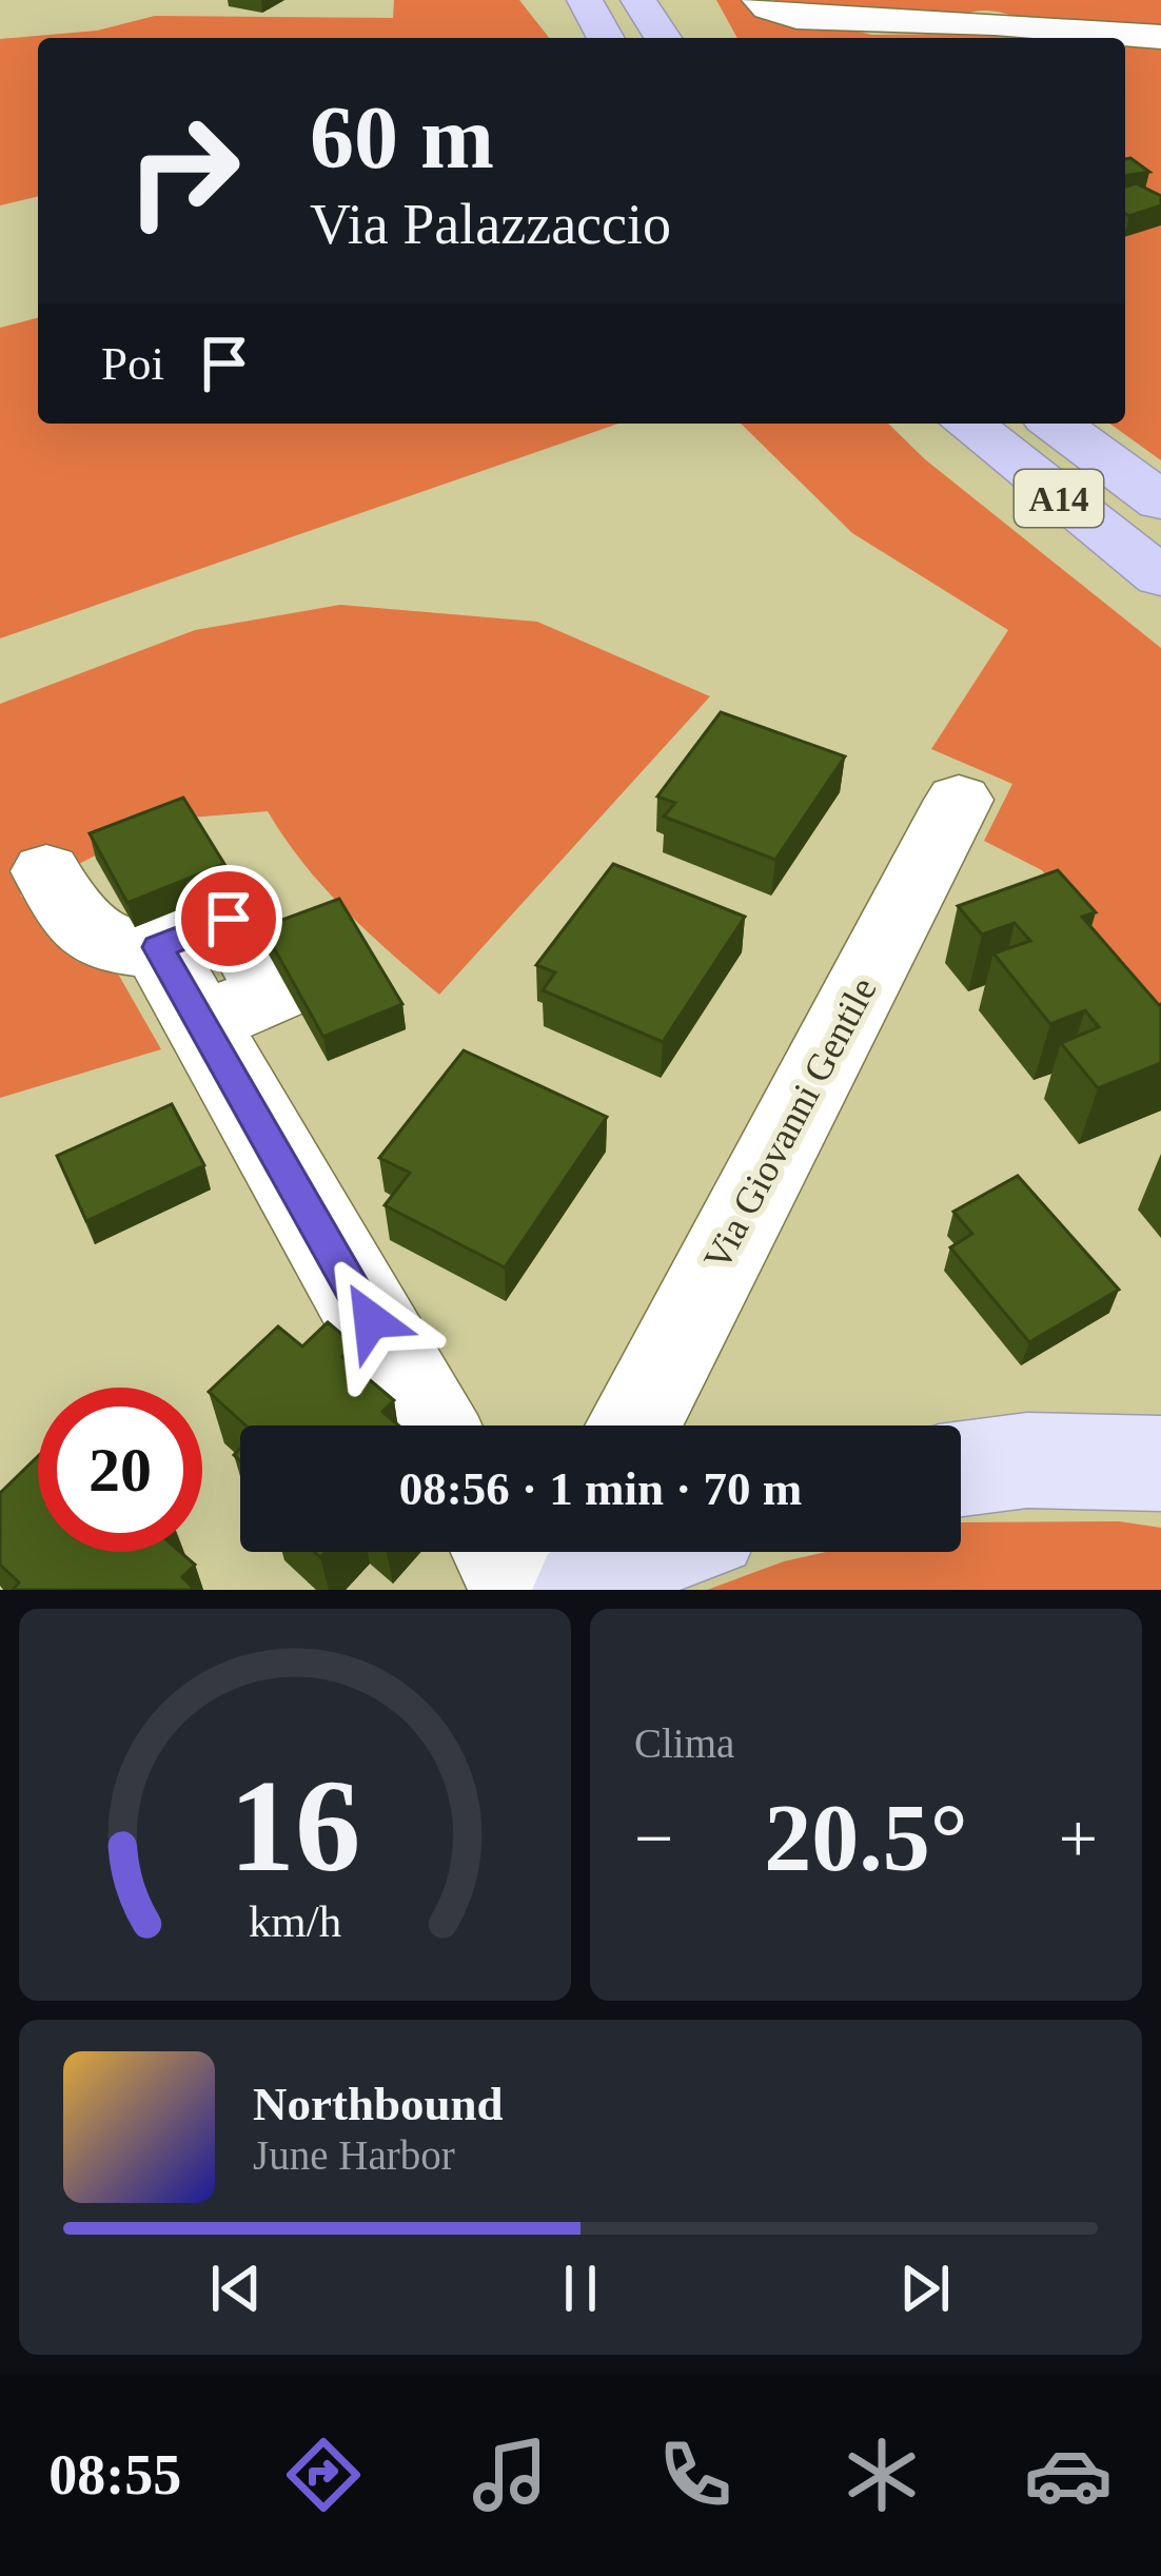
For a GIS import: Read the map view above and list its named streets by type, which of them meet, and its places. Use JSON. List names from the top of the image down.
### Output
{
  "streets": {
    "highway": ["A14"],
    "street": ["Via Giovanni Gentile"]
  },
  "page": {
    "turn": ["60 m", "Via Palazzaccio"],
    "then": "Poi",
    "limit": "20",
    "trip": "08:56 · 1 min · 70 m",
    "tile": "Clima",
    "heat": ["−", "20.5°", "+"],
    "song": ["Northbound", "June Harbor"],
    "tabs": "08:55",
    "gauge": ["16", "km/h"]
  }
}
